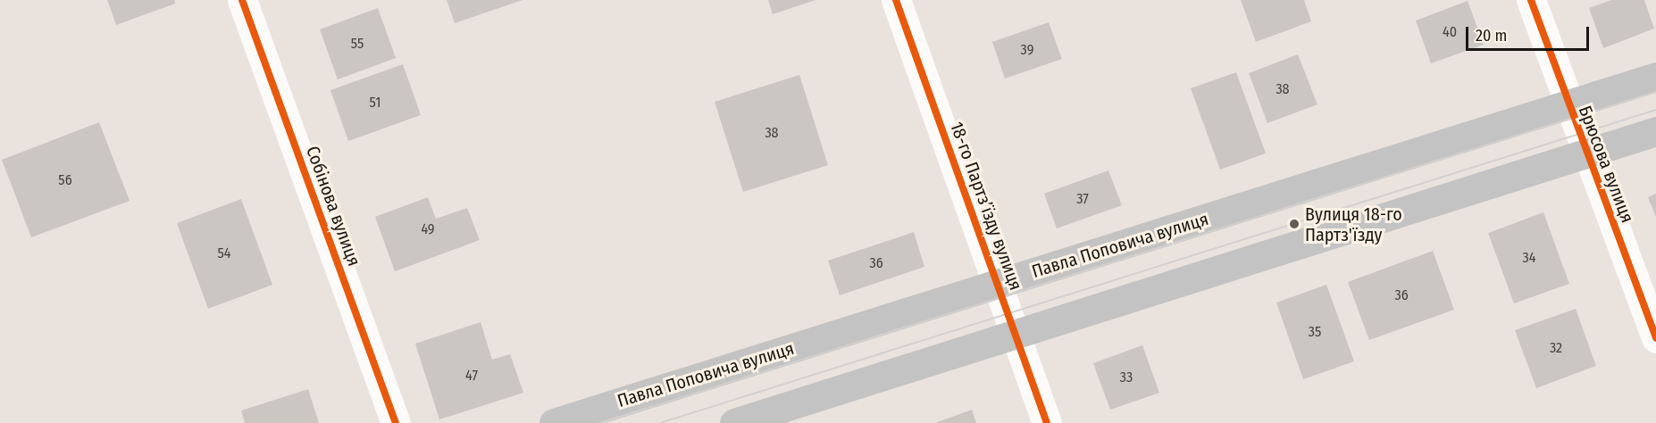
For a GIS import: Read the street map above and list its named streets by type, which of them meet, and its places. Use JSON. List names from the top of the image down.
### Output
{
  "streets": {
    "main road": ["Павла Поповича вулиця"],
    "street": ["Брюсова вулиця", "Собінова вулиця", "18-го Партз’їзду вулиця"]
  },
  "crossings": [
    ["Брюсова вулиця", "Павла Поповича вулиця"],
    ["18-го Партз’їзду вулиця", "Павла Поповича вулиця"]
  ],
  "places": ["Вулиця 18-го Партз'їзду"],
  "house_numbers": [
    "40",
    "55",
    "39",
    "38",
    "51",
    "38",
    "56",
    "37",
    "49",
    "54",
    "34",
    "36",
    "36",
    "35",
    "32",
    "47",
    "33"
  ],
  "scale_bar": "20 m"
}
